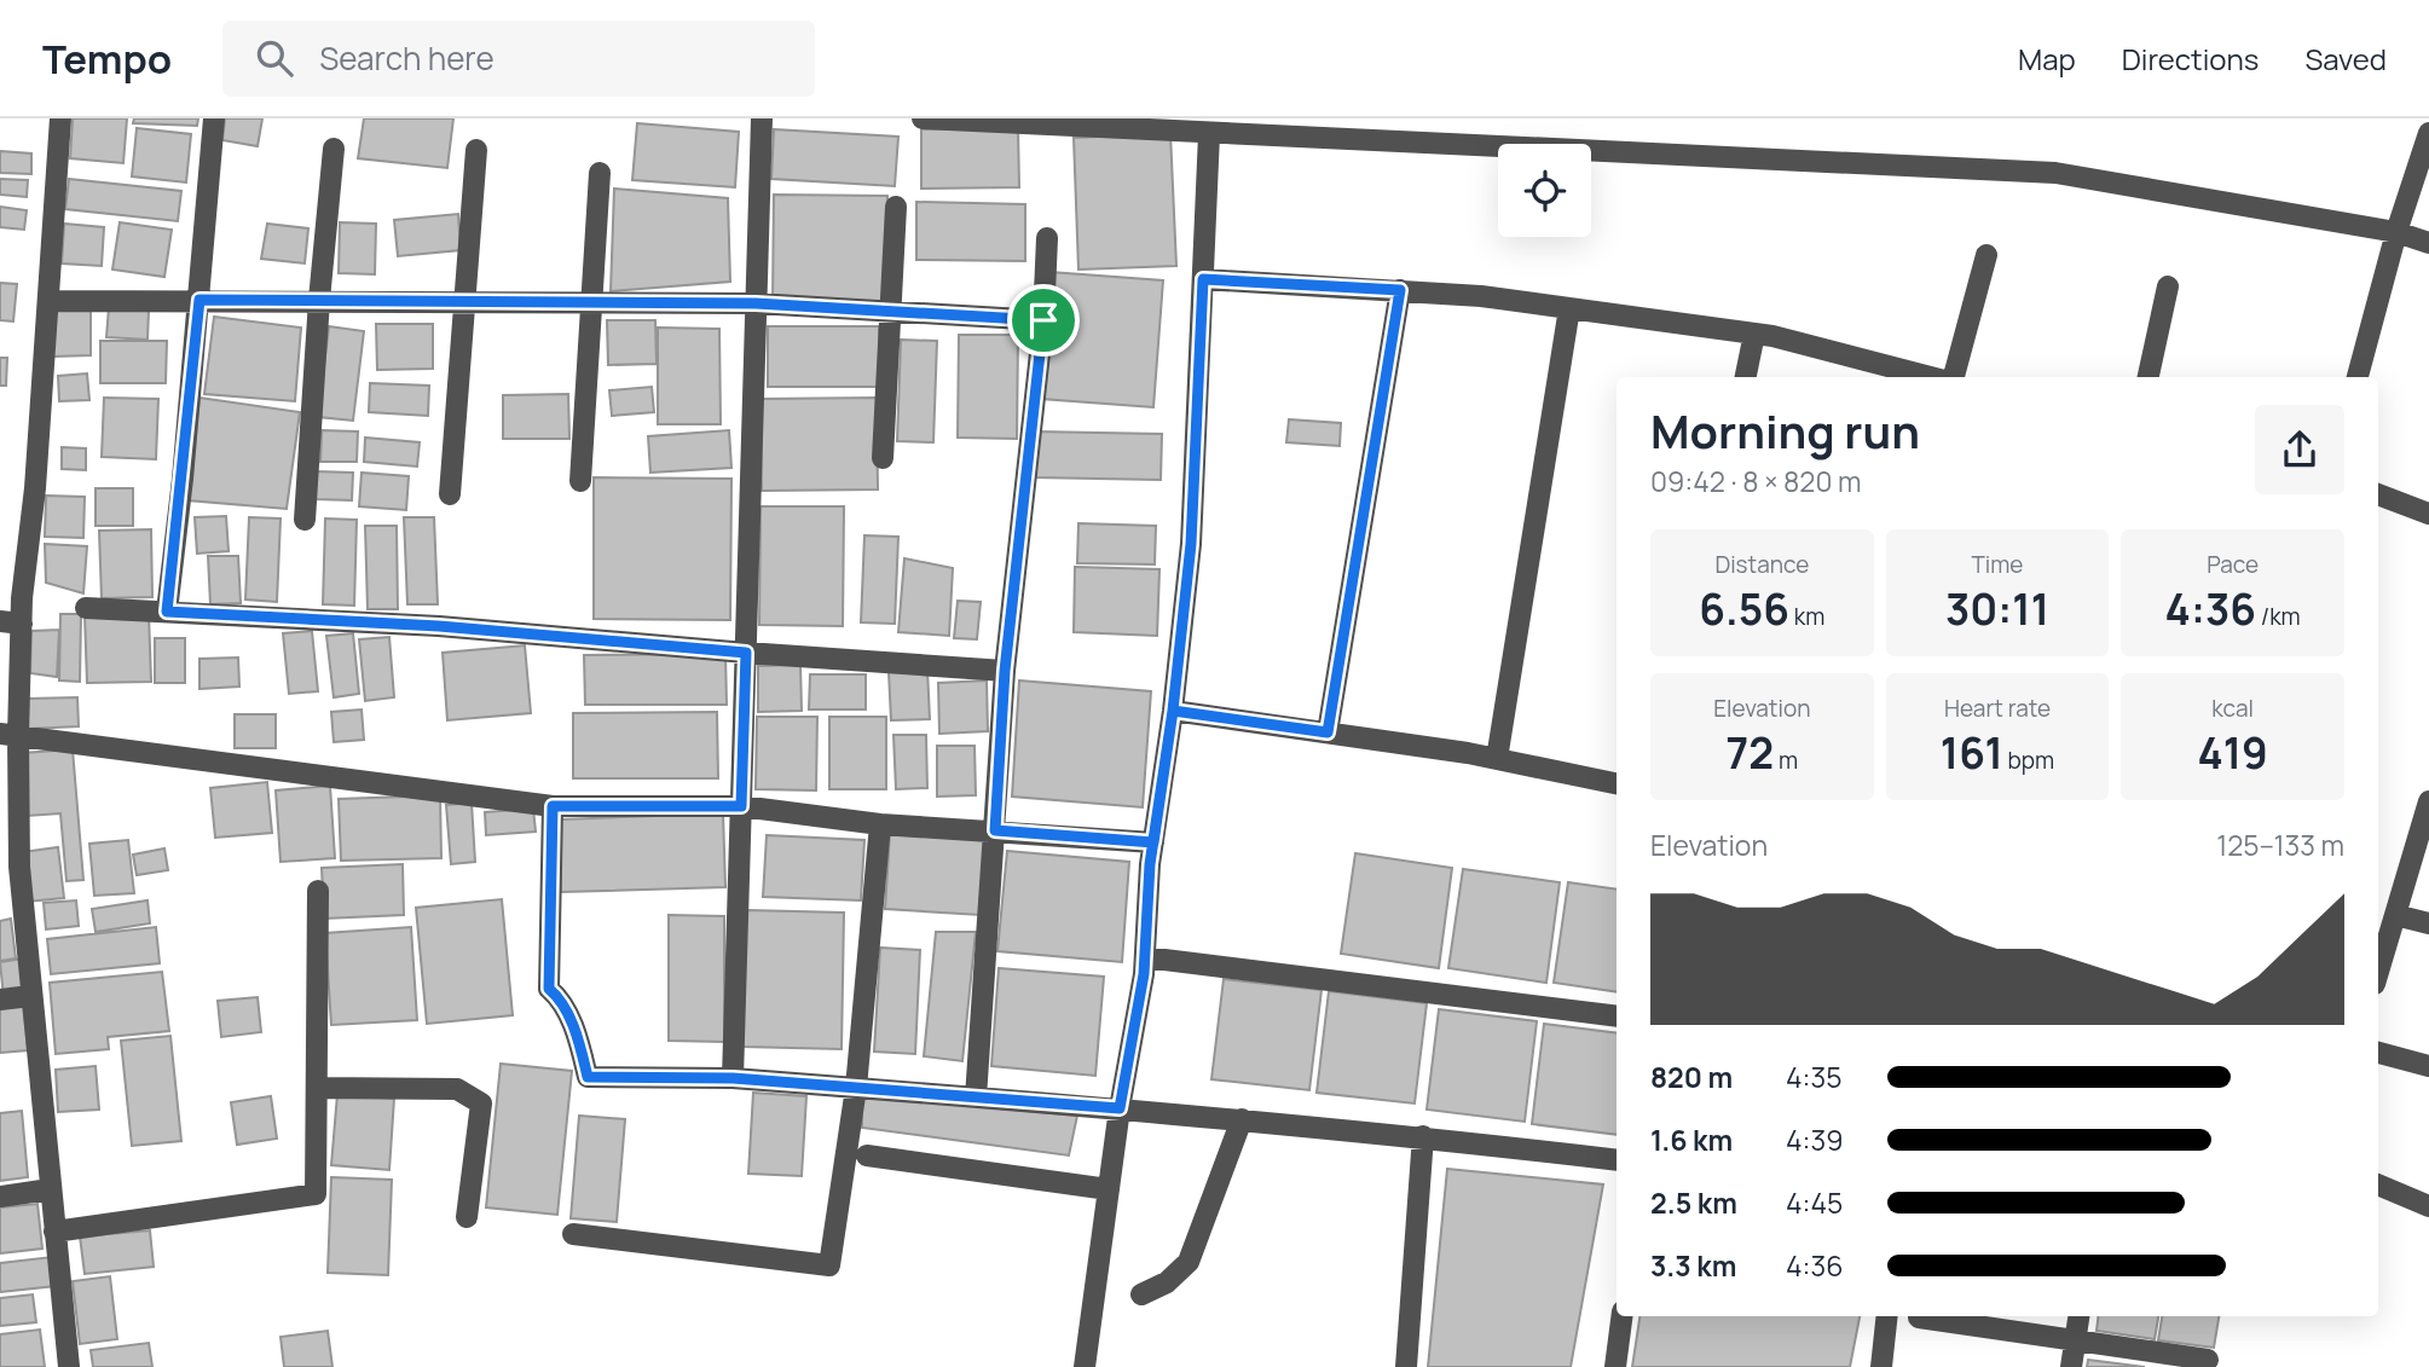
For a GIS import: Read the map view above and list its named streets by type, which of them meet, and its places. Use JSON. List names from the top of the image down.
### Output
{
  "page": {
    "header": "Tempo",
    "search": "Search here",
    "nav": ["Map", "Directions", "Saved"],
    "heading": ["Morning run", "09:42 · 8 × 820 m"],
    "stats": [
      ["Distance", "6.56 km"],
      ["Time", "30:11"],
      ["Pace", "4:36 /km"],
      ["Elevation", "72 m"],
      ["Heart rate", "161 bpm"],
      ["kcal", "419"]
    ],
    "chart": ["Elevation", "125–133 m"],
    "list": [
      {
        "name": "820 m",
        "note": "4:35"
      },
      {
        "name": "1.6 km",
        "note": "4:39"
      },
      {
        "name": "2.5 km",
        "note": "4:45"
      },
      {
        "name": "3.3 km",
        "note": "4:36"
      }
    ]
  }
}
